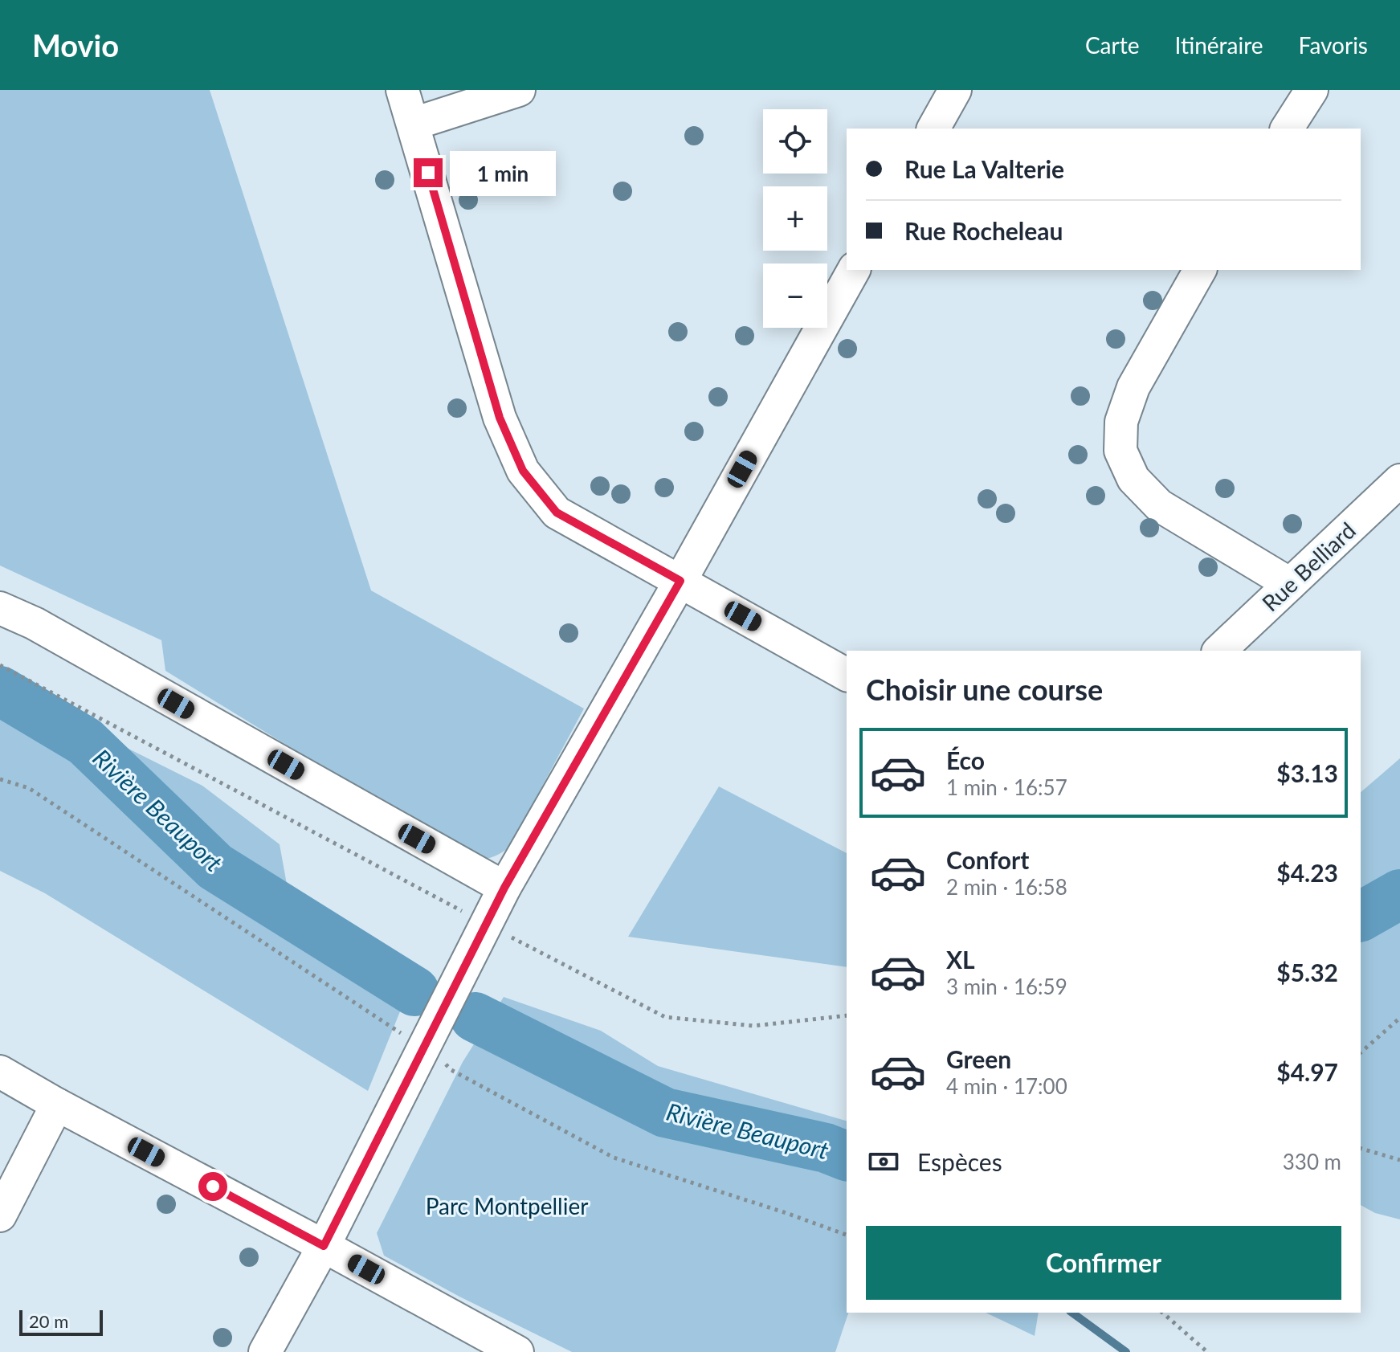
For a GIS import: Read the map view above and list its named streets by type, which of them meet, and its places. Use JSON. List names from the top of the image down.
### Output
{
  "streets": {
    "street": ["Rue Belliard"]
  },
  "water": ["Rivière Beauport"],
  "parks": ["Parc Montpellier"],
  "scale_bar": "20 m",
  "page": {
    "header": "Movio",
    "nav": ["Carte", "Itinéraire", "Favoris"],
    "map_buttons": ["+", "−"],
    "banner": ["Rue La Valterie", "Rue Rocheleau"],
    "bubble": "1 min",
    "heading": "Choisir une course",
    "list": [
      {
        "name": "Éco",
        "note": "1 min · 16:57",
        "value": "$3.13"
      },
      {
        "name": "Confort",
        "note": "2 min · 16:58",
        "value": "$4.23"
      },
      {
        "name": "XL",
        "note": "3 min · 16:59",
        "value": "$5.32"
      },
      {
        "name": "Green",
        "note": "4 min · 17:00",
        "value": "$4.97"
      }
    ],
    "pay": ["Espèces", "330 m"],
    "buttons": "Confirmer",
    "scale": "20 m"
  }
}
